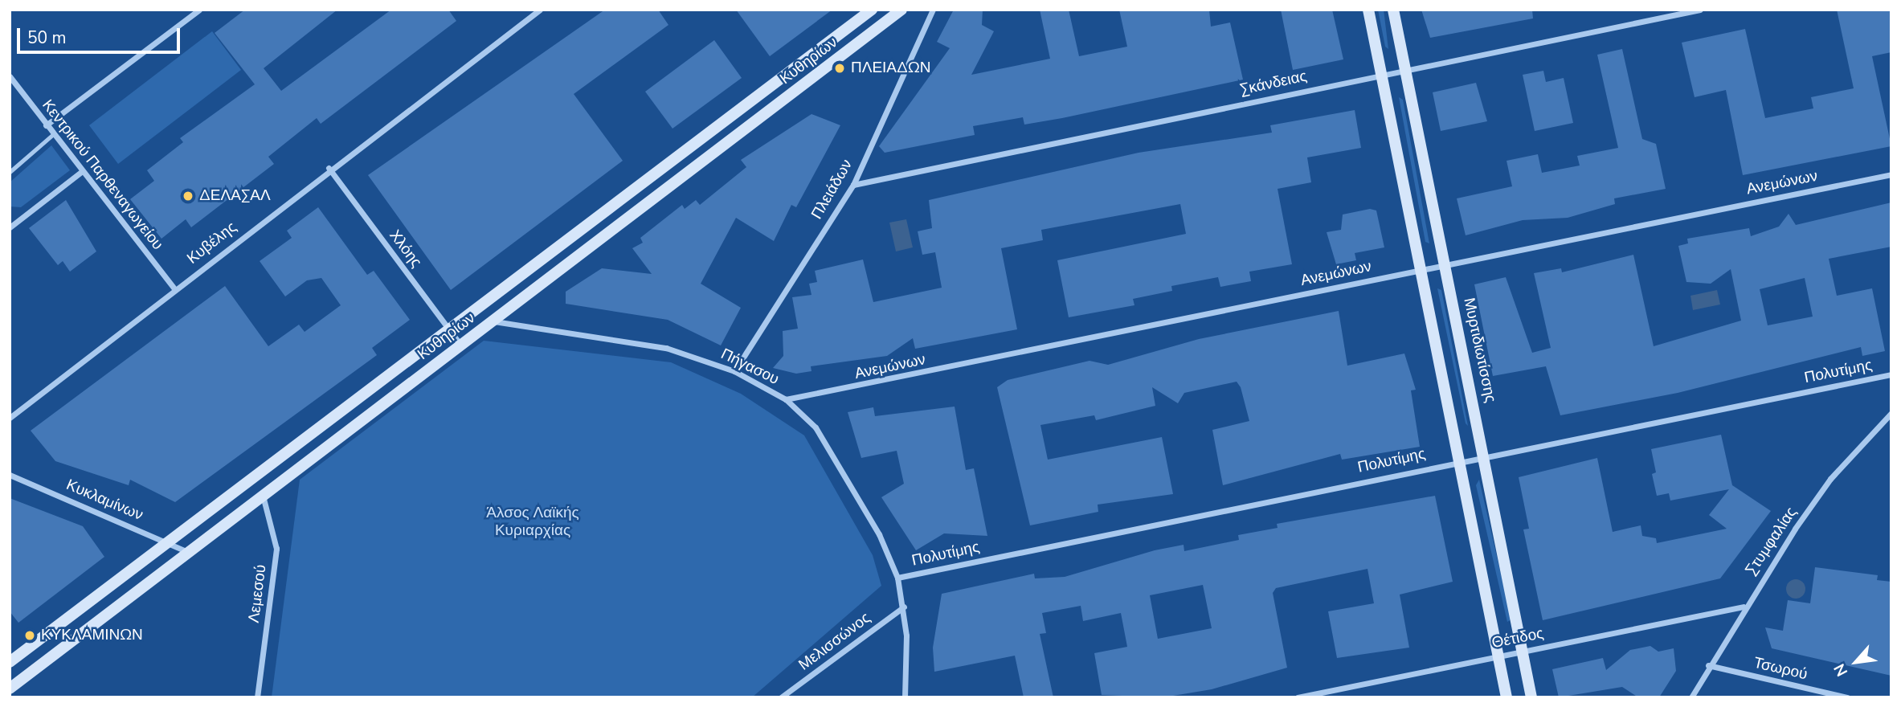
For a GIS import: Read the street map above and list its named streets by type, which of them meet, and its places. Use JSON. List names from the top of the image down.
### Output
{
  "streets": {
    "street": [
      "Κυθηρίων",
      "Σκάνδειας",
      "Κεντρικού Παρθεναγωγείου",
      "Ανεμώνων",
      "Πλειάδων",
      "Κυβέλης",
      "Χλόης",
      "Μυρτιδιωτίσσης",
      "Πήγασου",
      "Πολυτίμης",
      "Κυκλαμίνων",
      "Στυμφαλίας",
      "Λεμεσού",
      "Θέτιδος",
      "Μελισσώνος",
      "Τσωρού"
    ]
  },
  "crossings": [
    ["Κυθηρίων", "Χλόης"],
    ["Κυθηρίων", "Πήγασου"],
    ["Κυθηρίων", "Κυκλαμίνων"],
    ["Κυθηρίων", "Λεμεσού"],
    ["Σκάνδειας", "Πλειάδων"],
    ["Σκάνδειας", "Μυρτιδιωτίσσης"],
    ["Κεντρικού Παρθεναγωγείου", "Κυβέλης"],
    ["Ανεμώνων", "Μυρτιδιωτίσσης"],
    ["Ανεμώνων", "Πήγασου"],
    ["Πλειάδων", "Πήγασου"],
    ["Κυβέλης", "Χλόης"],
    ["Μυρτιδιωτίσσης", "Πολυτίμης"],
    ["Μυρτιδιωτίσσης", "Θέτιδος"],
    ["Πήγασου", "Πολυτίμης"],
    ["Πήγασου", "Μελισσώνος"],
    ["Στυμφαλίας", "Θέτιδος"],
    ["Στυμφαλίας", "Τσωρού"]
  ],
  "parks": ["Άλσος Λαϊκής Κυριαρχίας"],
  "places": ["ΠΛΕΙΑΔΩΝ", "ΔΕΛΑΣΑΛ", "ΚΥΚΛΑΜΙΝΩΝ"],
  "scale_bar": "50 m",
  "north": "bottom left"
}
